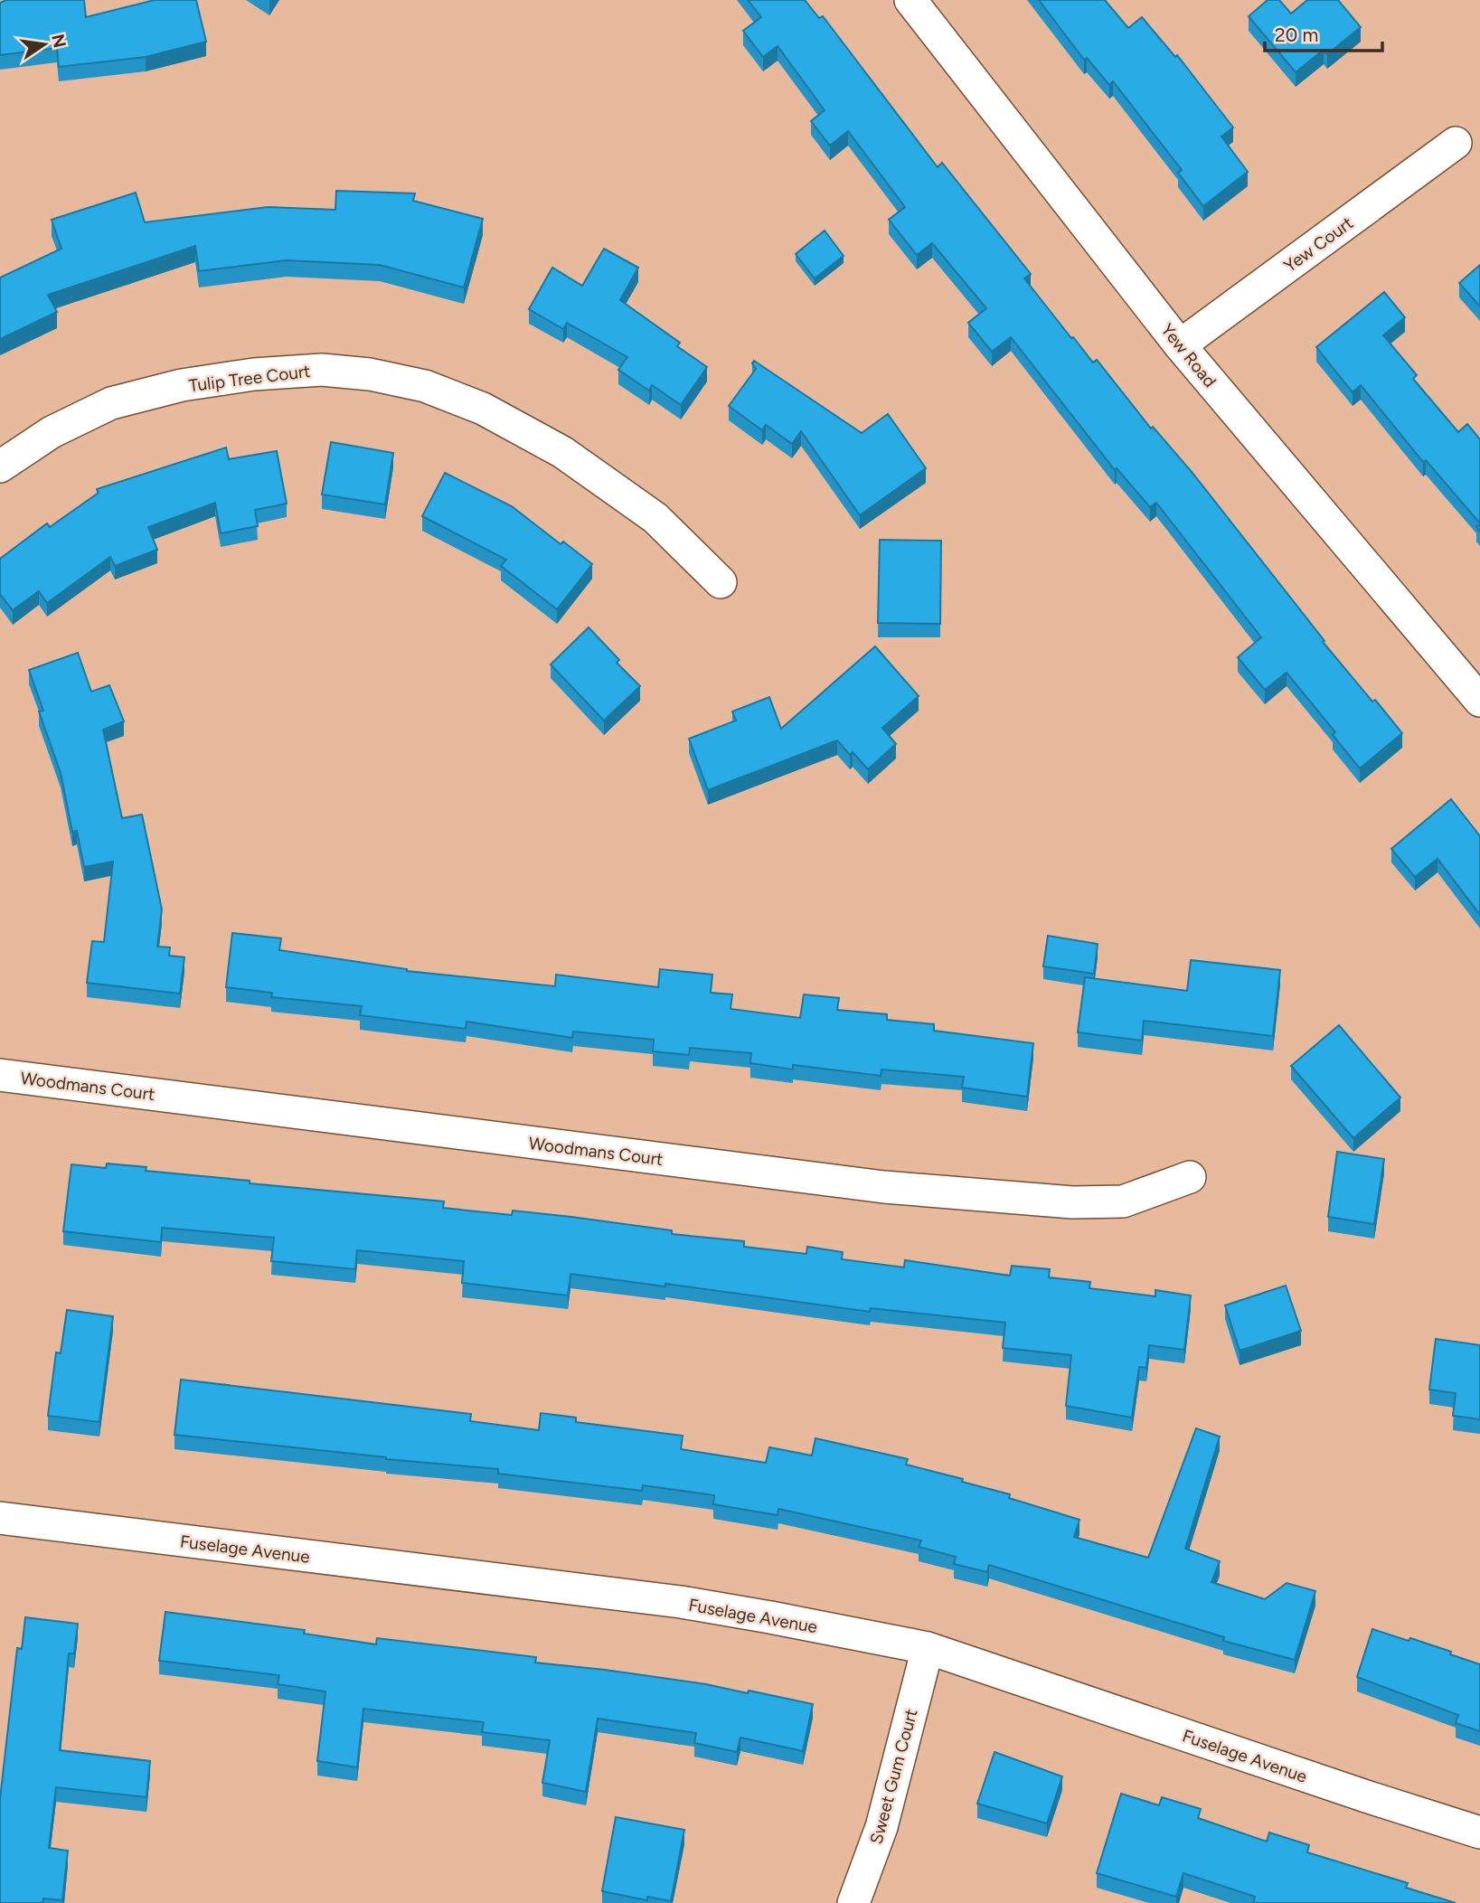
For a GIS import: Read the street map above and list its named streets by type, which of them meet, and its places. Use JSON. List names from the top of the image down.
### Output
{
  "streets": {
    "street": [
      "Yew Court",
      "Yew Road",
      "Tulip Tree Court",
      "Woodmans Court",
      "Fuselage Avenue",
      "Sweet Gum Court"
    ]
  },
  "crossings": [
    ["Yew Court", "Yew Road"],
    ["Fuselage Avenue", "Sweet Gum Court"]
  ],
  "scale_bar": "20 m",
  "north": "right"
}
